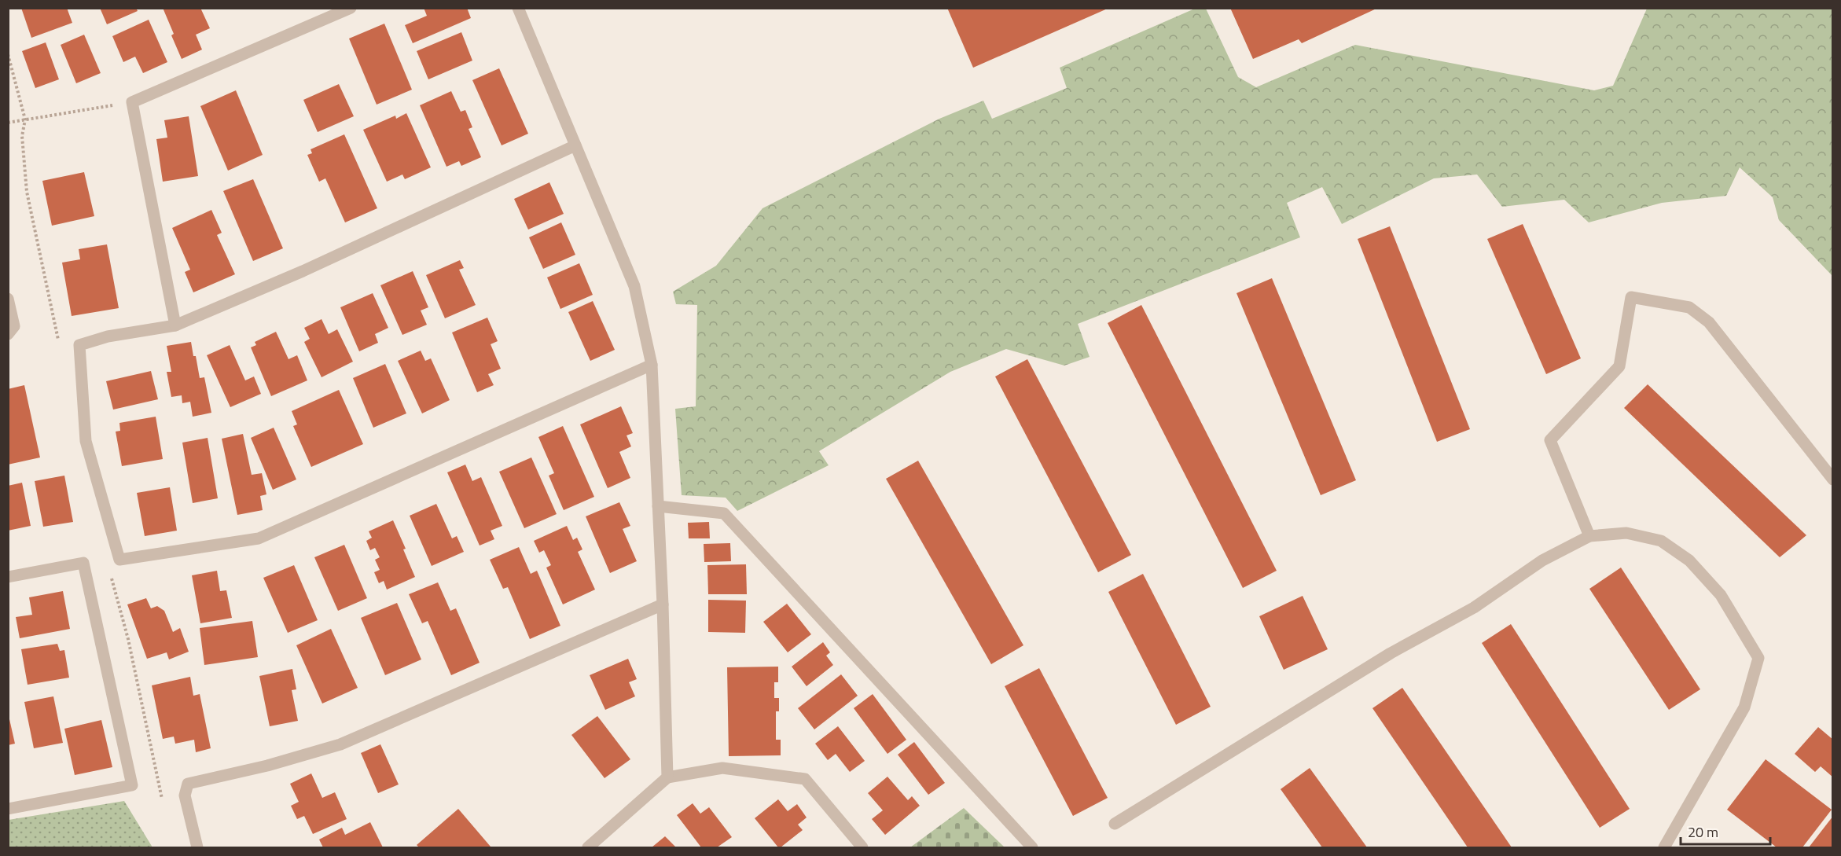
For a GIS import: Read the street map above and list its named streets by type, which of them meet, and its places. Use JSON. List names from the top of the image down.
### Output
{
  "scale_bar": "20 m"
}
